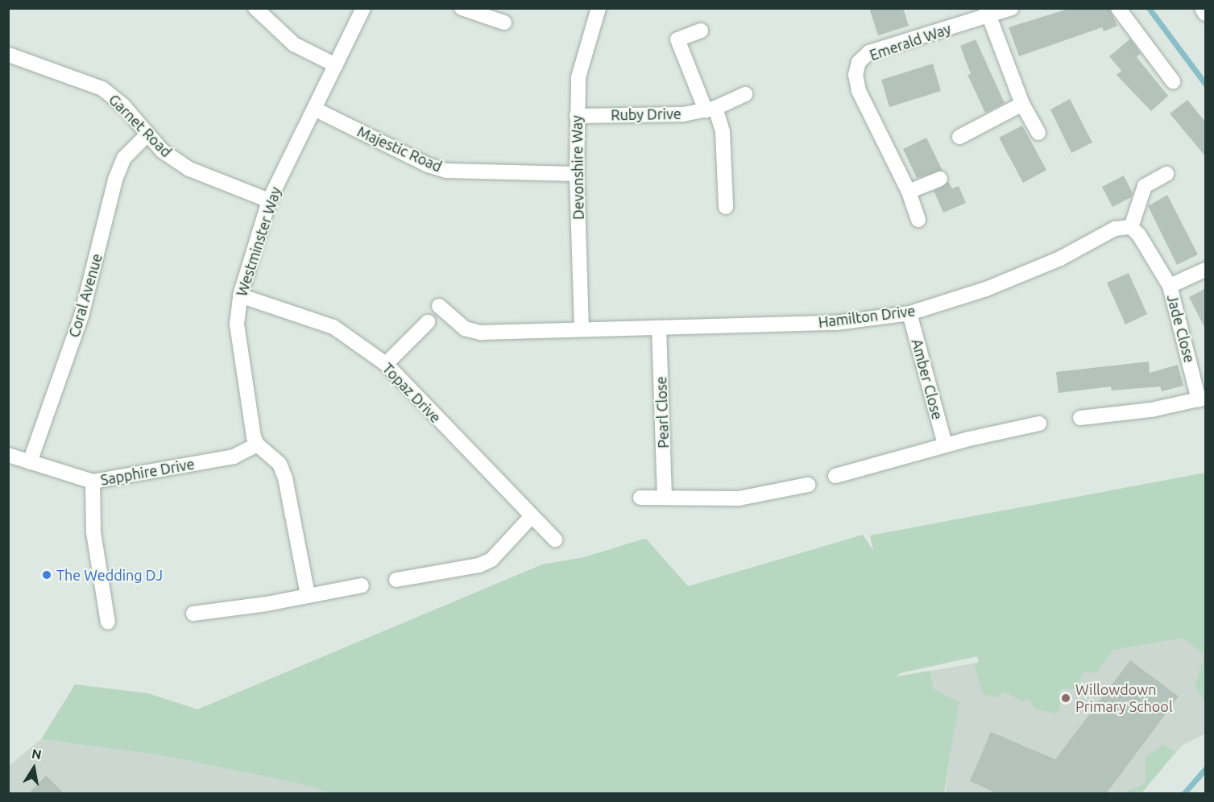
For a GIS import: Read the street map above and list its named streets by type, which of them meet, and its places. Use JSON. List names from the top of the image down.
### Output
{
  "streets": {
    "street": [
      "Emerald Way",
      "Ruby Drive",
      "Garnet Road",
      "Majestic Road",
      "Devonshire Way",
      "Westminster Way",
      "Coral Avenue",
      "Hamilton Drive",
      "Jade Close",
      "Amber Close",
      "Topaz Drive",
      "Pearl Close",
      "Sapphire Drive"
    ]
  },
  "crossings": [
    ["Ruby Drive", "Devonshire Way"],
    ["Garnet Road", "Westminster Way"],
    ["Garnet Road", "Coral Avenue"],
    ["Majestic Road", "Devonshire Way"],
    ["Majestic Road", "Westminster Way"],
    ["Devonshire Way", "Hamilton Drive"],
    ["Westminster Way", "Topaz Drive"],
    ["Westminster Way", "Sapphire Drive"],
    ["Coral Avenue", "Sapphire Drive"],
    ["Hamilton Drive", "Amber Close"],
    ["Hamilton Drive", "Pearl Close"]
  ],
  "places": ["The Wedding DJ", "Willowdown Primary School"],
  "north": "top"
}
